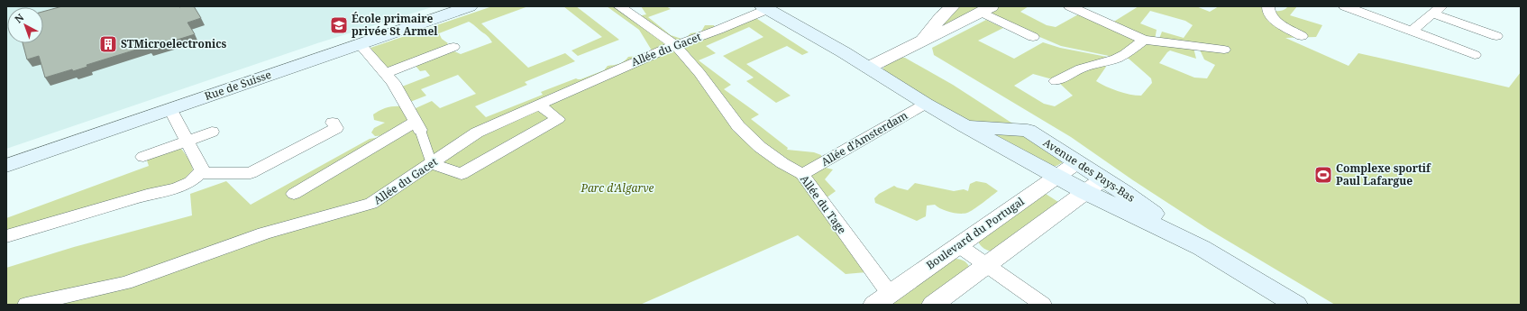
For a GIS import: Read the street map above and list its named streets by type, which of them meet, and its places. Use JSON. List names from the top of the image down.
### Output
{
  "streets": {
    "main road": ["Rue de Suisse", "Avenue des Pays-Bas"],
    "street": [
      "Allée du Gacet",
      "Allée d'Amsterdam",
      "Allée du Tage",
      "Boulevard du Portugal"
    ]
  },
  "crossings": [
    ["Allée du Gacet", "Avenue des Pays-Bas"],
    ["Allée du Gacet", "Allée du Tage"],
    ["Allée d'Amsterdam", "Avenue des Pays-Bas"],
    ["Allée d'Amsterdam", "Allée du Tage"],
    ["Avenue des Pays-Bas", "Boulevard du Portugal"],
    ["Allée du Tage", "Boulevard du Portugal"]
  ],
  "parks": ["Parc d'Algarve"],
  "places": {
    "school or university": ["École primaire privée St Armel"],
    "building": ["STMicroelectronics"],
    "sports": ["Complexe sportif Paul Lafargue"]
  },
  "north": "top left"
}
